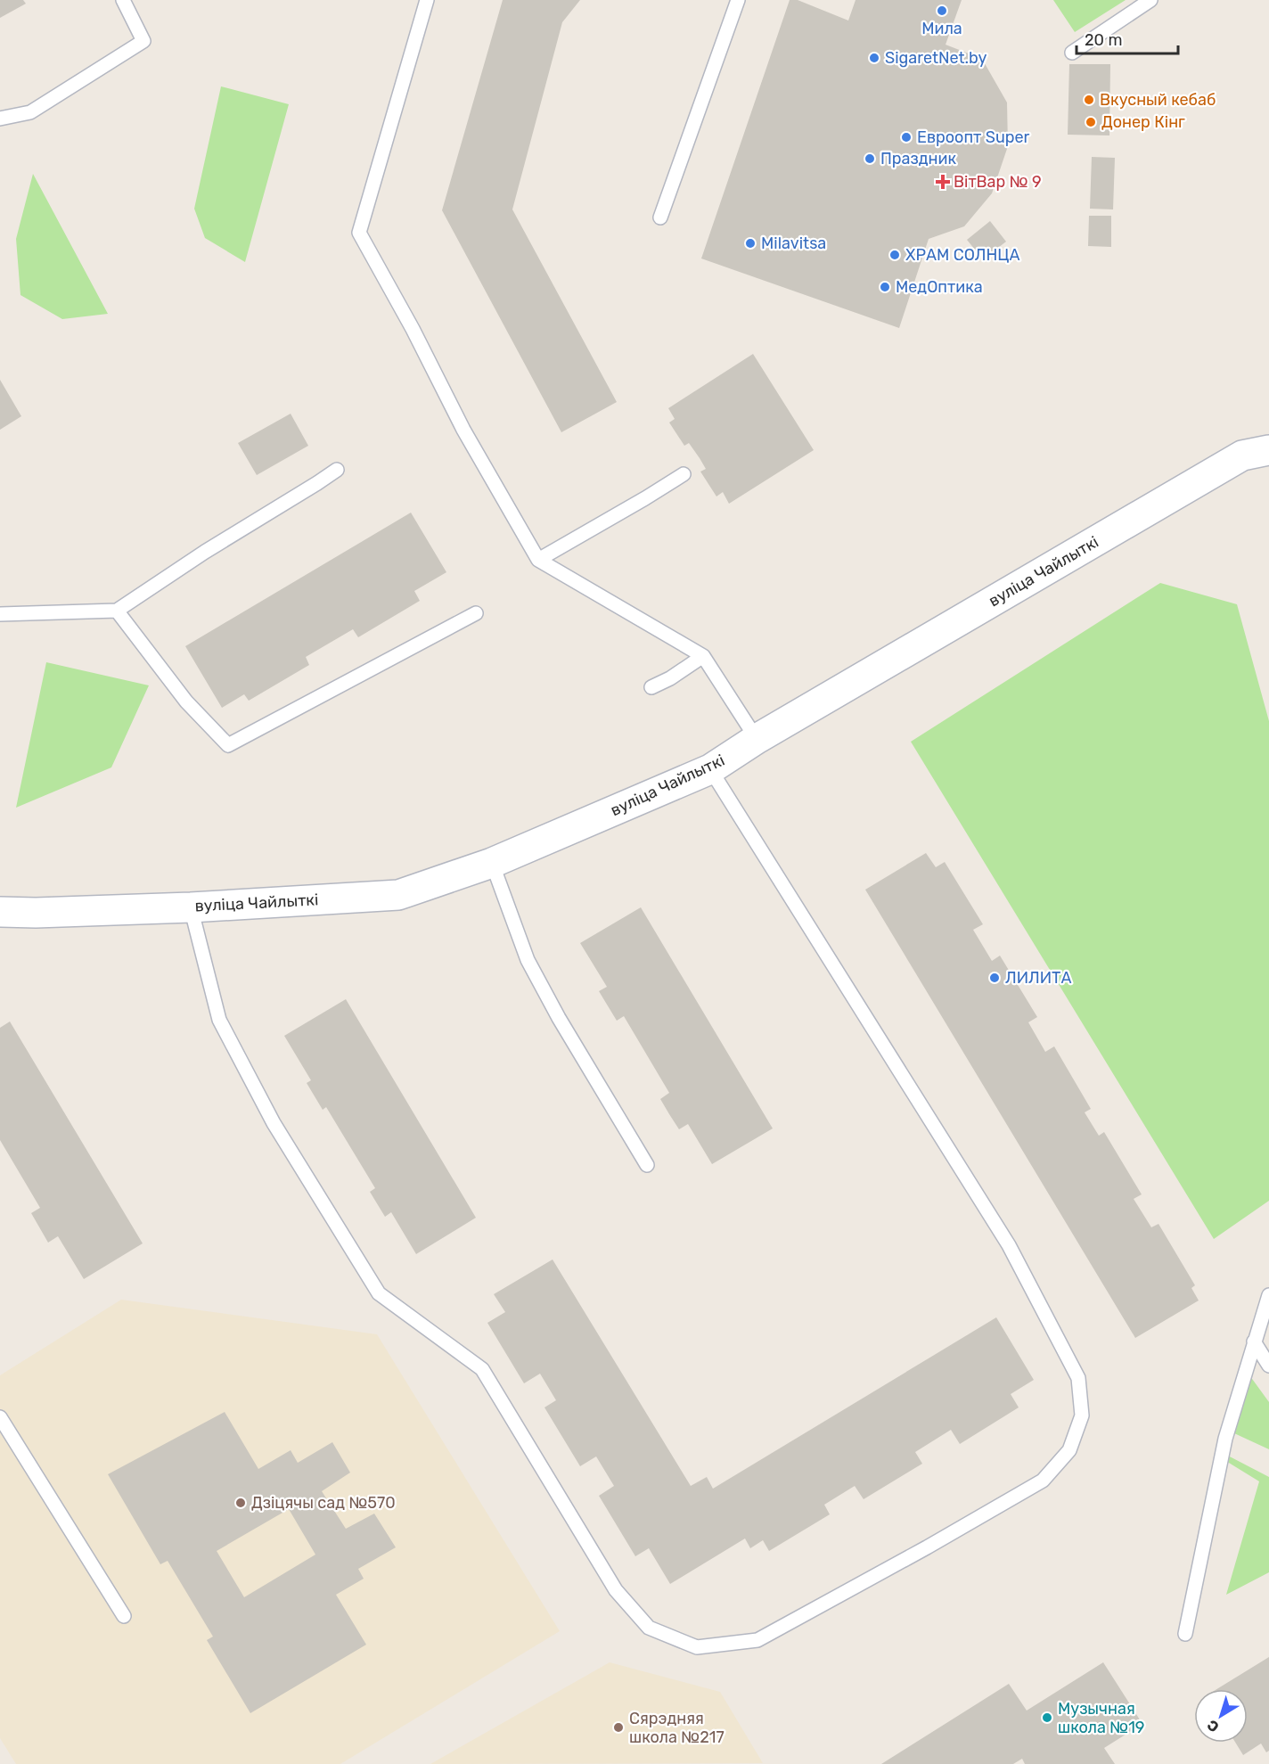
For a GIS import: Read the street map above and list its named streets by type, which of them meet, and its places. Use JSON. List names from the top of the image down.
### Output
{
  "streets": {
    "street": ["вуліца Чайлыткі"]
  },
  "places": {
    "other": [
      "Мила",
      "SigaretNet.by",
      "Вкусный кебаб",
      "Донер Кінг",
      "Евроопт Super",
      "Праздник",
      "Milavitsa",
      "ХРАМ СОЛНЦА",
      "МедОптика",
      "ЛИЛИТА",
      "Дзіцячы сад №570",
      "Музычная школа №19",
      "Сярэдняя школа №217"
    ],
    "health": ["ВітВар № 9"]
  },
  "scale_bar": "20 m",
  "north": "bottom left"
}
